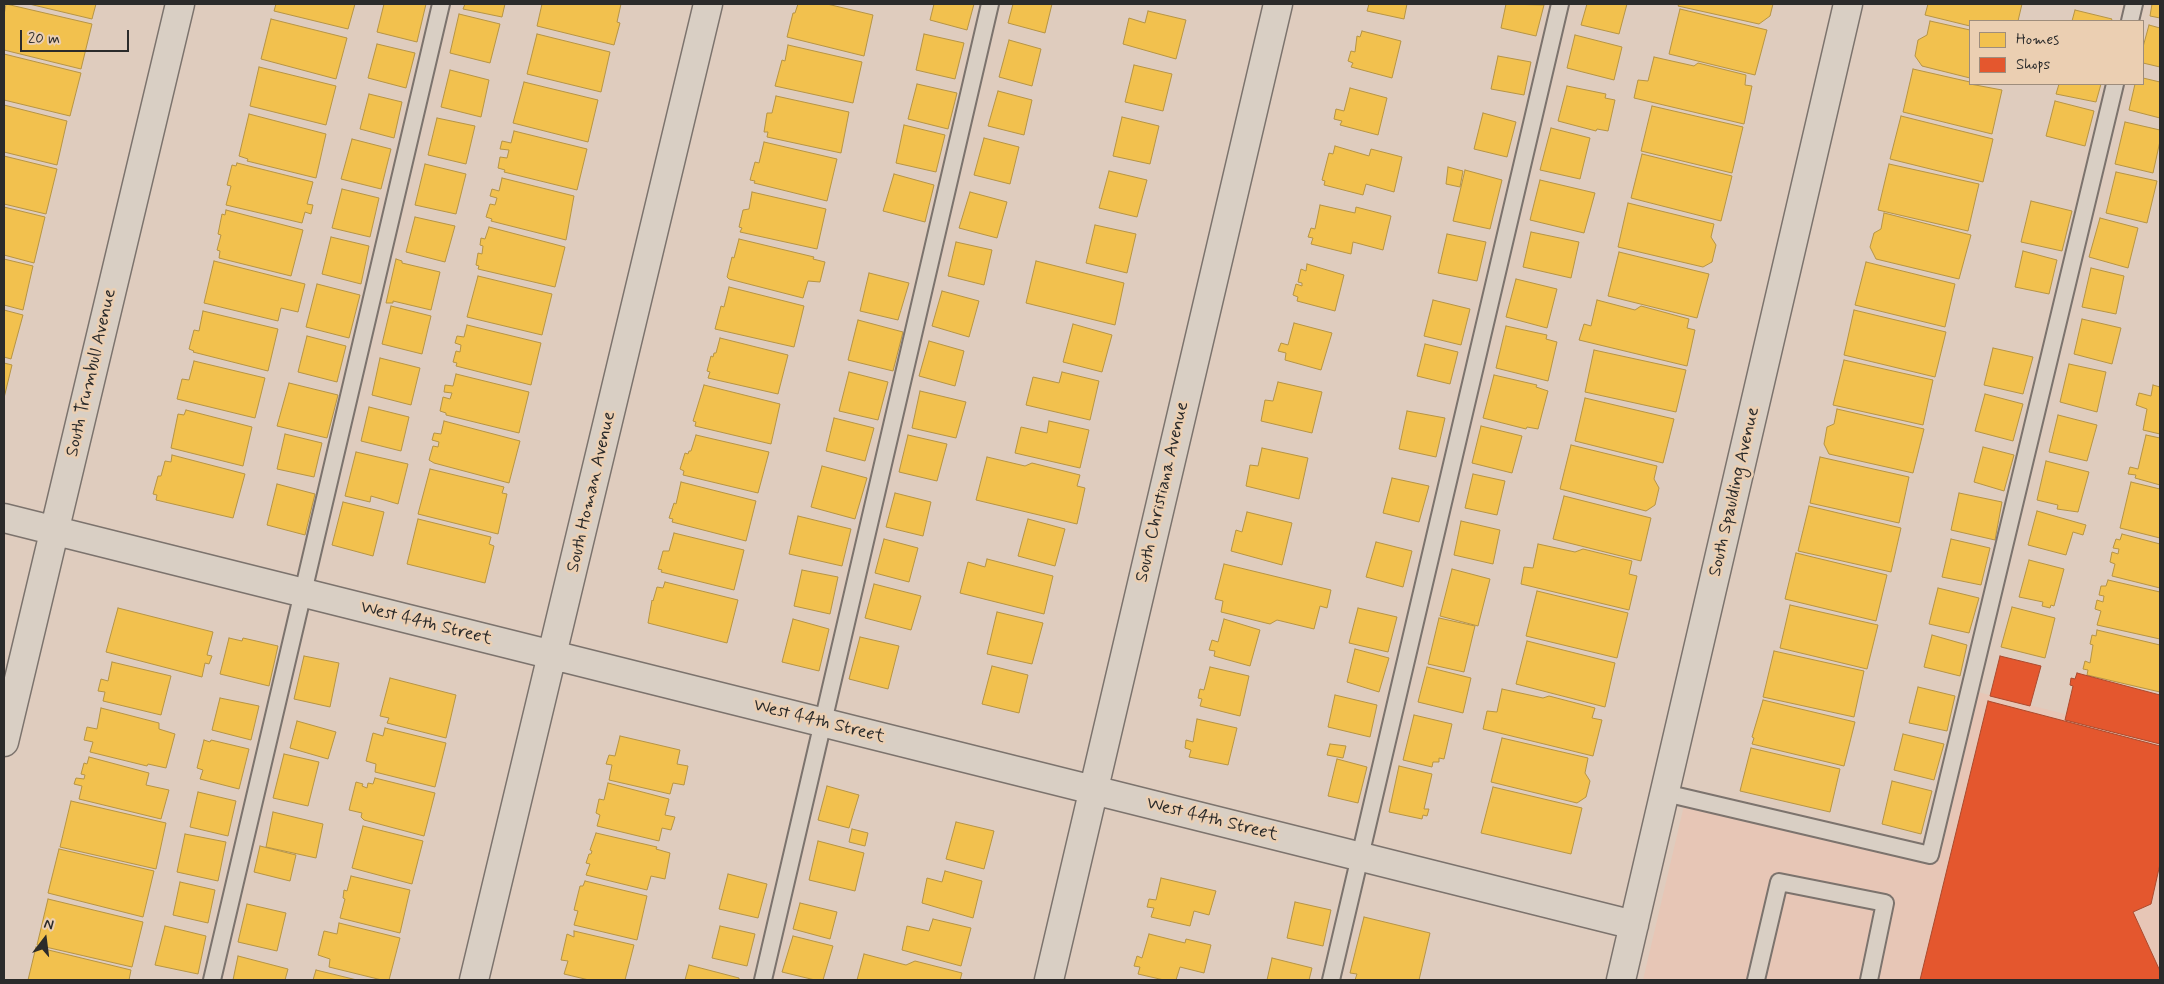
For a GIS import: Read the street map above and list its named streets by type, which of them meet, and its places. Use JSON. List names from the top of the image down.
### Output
{
  "streets": {
    "street": [
      "South Trumbull Avenue",
      "South Homan Avenue",
      "South Christiana Avenue",
      "South Spaulding Avenue",
      "West 44th Street"
    ]
  },
  "crossings": [
    ["South Trumbull Avenue", "West 44th Street"],
    ["South Homan Avenue", "West 44th Street"],
    ["South Christiana Avenue", "West 44th Street"],
    ["South Spaulding Avenue", "West 44th Street"]
  ],
  "legend": ["Homes", "Shops"],
  "scale_bar": "20 m",
  "north": "top"
}
